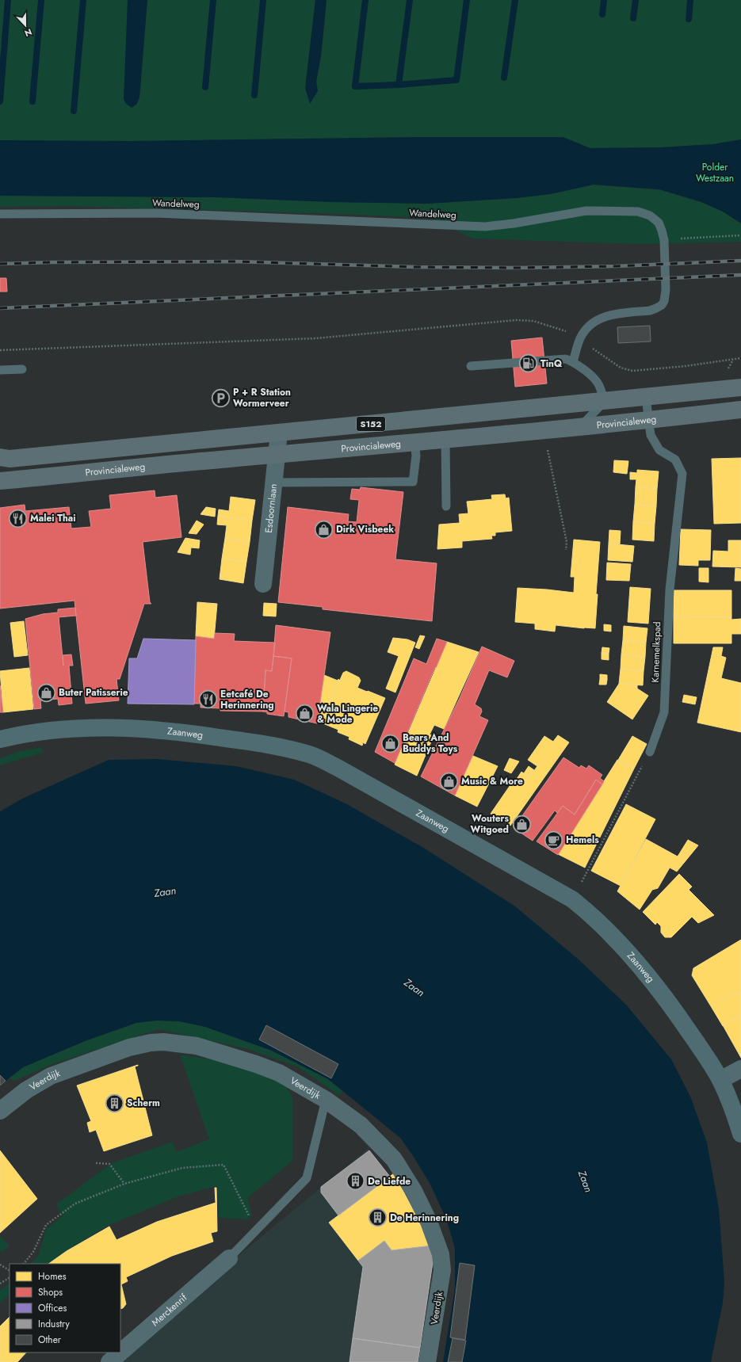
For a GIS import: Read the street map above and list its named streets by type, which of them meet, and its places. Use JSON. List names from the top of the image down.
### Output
{
  "streets": {
    "main road": ["Provincialeweg", "S152"],
    "street": [
      "Esdoornlaan",
      "Zaanweg",
      "Veerdijk",
      "Merckenrif"
    ],
    "lane": ["Wandelweg", "Karnemelkspad"]
  },
  "crossings": [
    ["Provincialeweg", "Esdoornlaan"],
    ["Provincialeweg", "Karnemelkspad"],
    ["S152", "Esdoornlaan"],
    ["S152", "Karnemelkspad"]
  ],
  "water": ["Zaan"],
  "parks": ["Polder Westzaan"],
  "places": {
    "fuel station": ["TinQ"],
    "parking": ["P + R Station Wormerveer"],
    "restaurant": ["Malei Thai", "Eetcafé De Herinnering"],
    "shop": [
      "Dirk Visbeek",
      "Buter Patisserie",
      "Wala Lingerie & Mode",
      "Bears And Buddys Toys",
      "Music & More",
      "Wouters Witgoed"
    ],
    "cafe": ["Hemels"],
    "building": ["Scherm", "De Liefde", "De Herinnering"]
  },
  "legend": [
    "Homes",
    "Shops",
    "Offices",
    "Industry",
    "Other"
  ],
  "north": "bottom"
}
